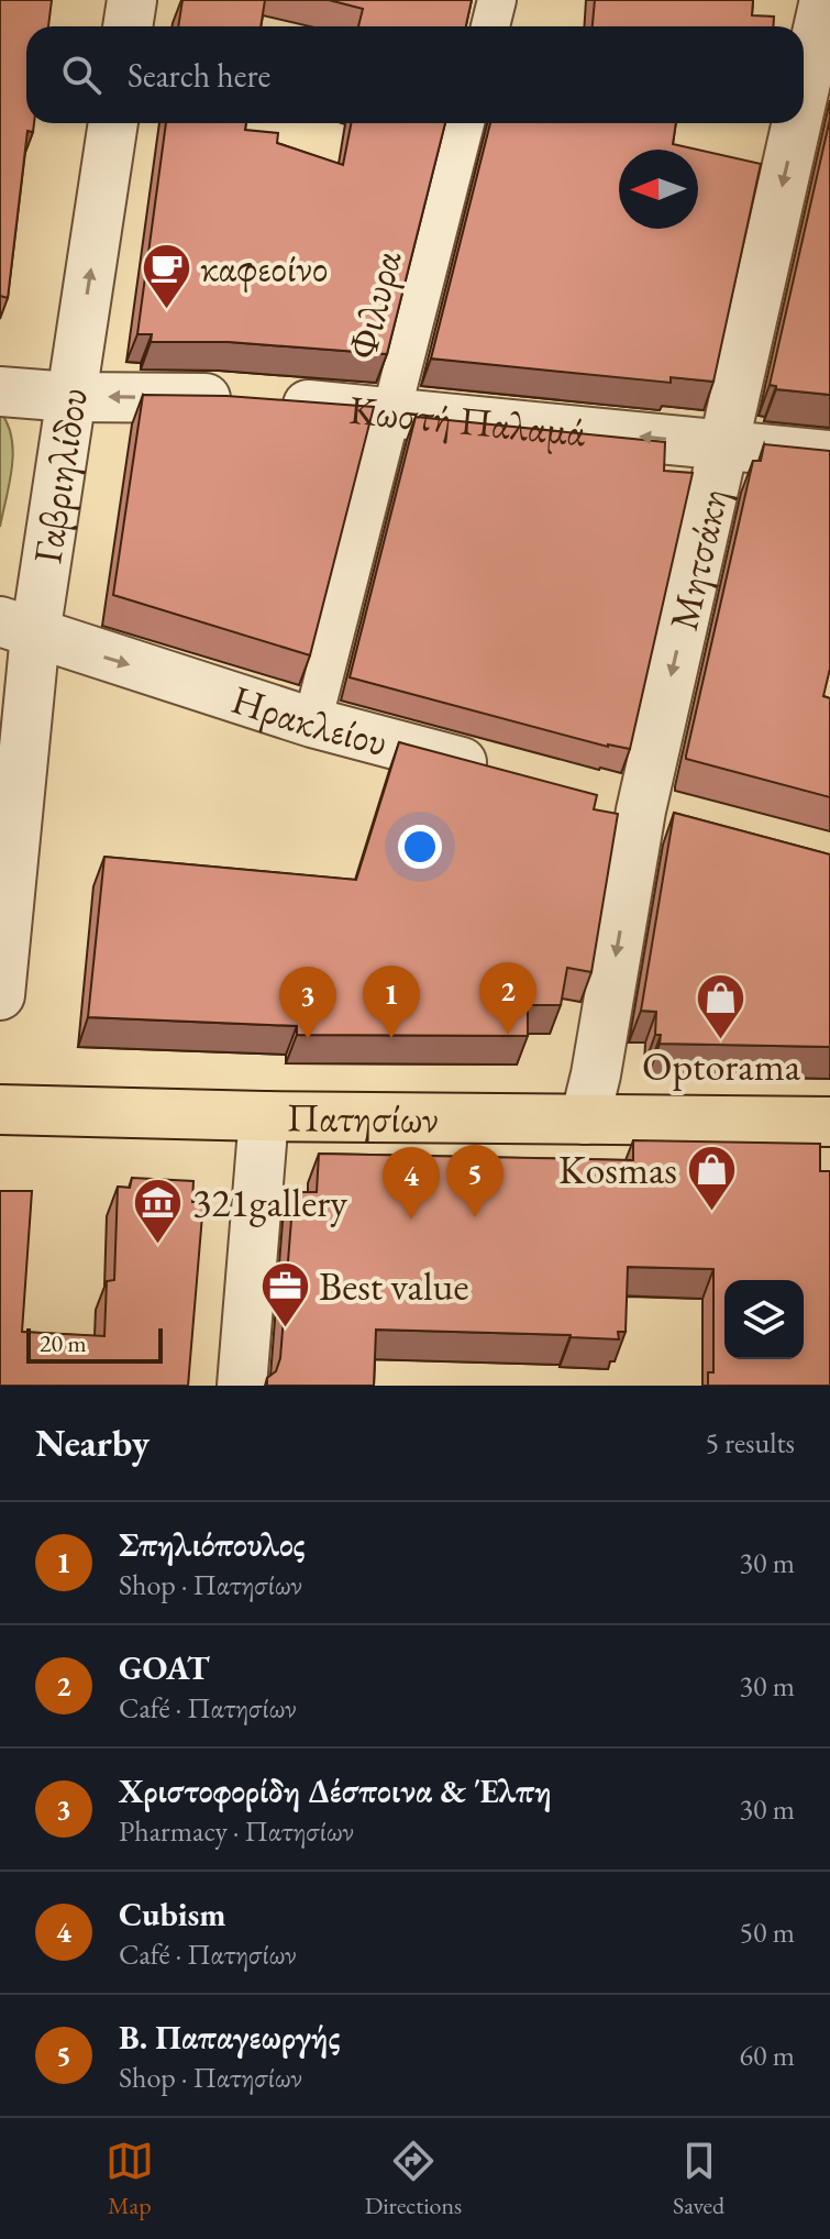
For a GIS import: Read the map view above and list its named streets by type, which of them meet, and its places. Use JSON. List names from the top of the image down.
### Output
{
  "streets": {
    "main road": ["Πατησίων"],
    "street": [
      "Φιλυρα",
      "Κωστή Παλαμά",
      "Γαβριηλίδου",
      "Μητσάκη",
      "Ηρακλείου"
    ]
  },
  "crossings": [
    ["Φιλυρα", "Κωστή Παλαμά"],
    ["Φιλυρα", "Ηρακλείου"],
    ["Κωστή Παλαμά", "Γαβριηλίδου"],
    ["Κωστή Παλαμά", "Μητσάκη"],
    ["Γαβριηλίδου", "Ηρακλείου"],
    ["Μητσάκη", "Πατησίων"]
  ],
  "one_way": ["Κωστή Παλαμά", "Μητσάκη", "Ηρακλείου"],
  "places": {
    "cafe": ["καφεοίνο"],
    "shop": ["Optorama", "Kosmas"],
    "museum": ["321gallery"],
    "office": ["Best value"]
  },
  "scale_bar": "20 m",
  "north": "left",
  "page": {
    "search": "Search here",
    "pins": [
      "2",
      "1",
      "3",
      "5",
      "4"
    ],
    "scale": "20 m",
    "heading": ["Nearby", "5 results"],
    "list": [
      {
        "mark": "1",
        "name": "Σπηλιόπουλος",
        "note": "Shop · Πατησίων",
        "value": "30 m"
      },
      {
        "mark": "2",
        "name": "GOAT",
        "note": "Café · Πατησίων",
        "value": "30 m"
      },
      {
        "mark": "3",
        "name": "Χριστοφορίδη Δέσποινα & Έλπη",
        "note": "Pharmacy · Πατησίων",
        "value": "30 m"
      },
      {
        "mark": "4",
        "name": "Cubism",
        "note": "Café · Πατησίων",
        "value": "50 m"
      },
      {
        "mark": "5",
        "name": "Β. Παπαγεωργής",
        "note": "Shop · Πατησίων",
        "value": "60 m"
      }
    ],
    "nav": ["Map", "Directions", "Saved"]
  }
}
